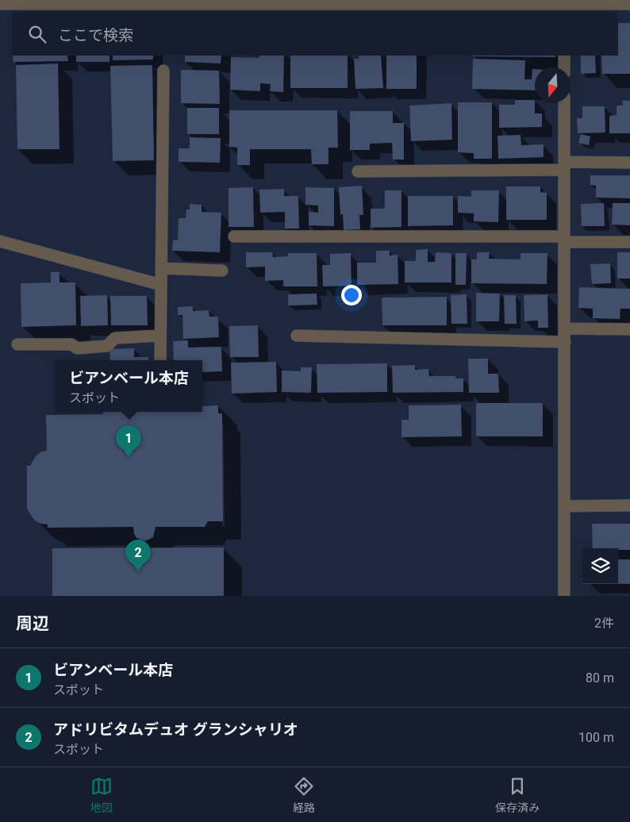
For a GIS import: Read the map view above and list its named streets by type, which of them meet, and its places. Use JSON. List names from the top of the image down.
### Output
{
  "north": "bottom",
  "page": {
    "search": "ここで検索",
    "popup": ["ビアンベール本店", "スポット"],
    "pins": ["1", "2"],
    "heading": ["周辺", "2件"],
    "list": [
      {
        "mark": "1",
        "name": "ビアンベール本店",
        "note": "スポット",
        "value": "80 m"
      },
      {
        "mark": "2",
        "name": "アドリビタムデュオ グランシャリオ",
        "note": "スポット",
        "value": "100 m"
      }
    ],
    "nav": ["地図", "経路", "保存済み"]
  }
}
